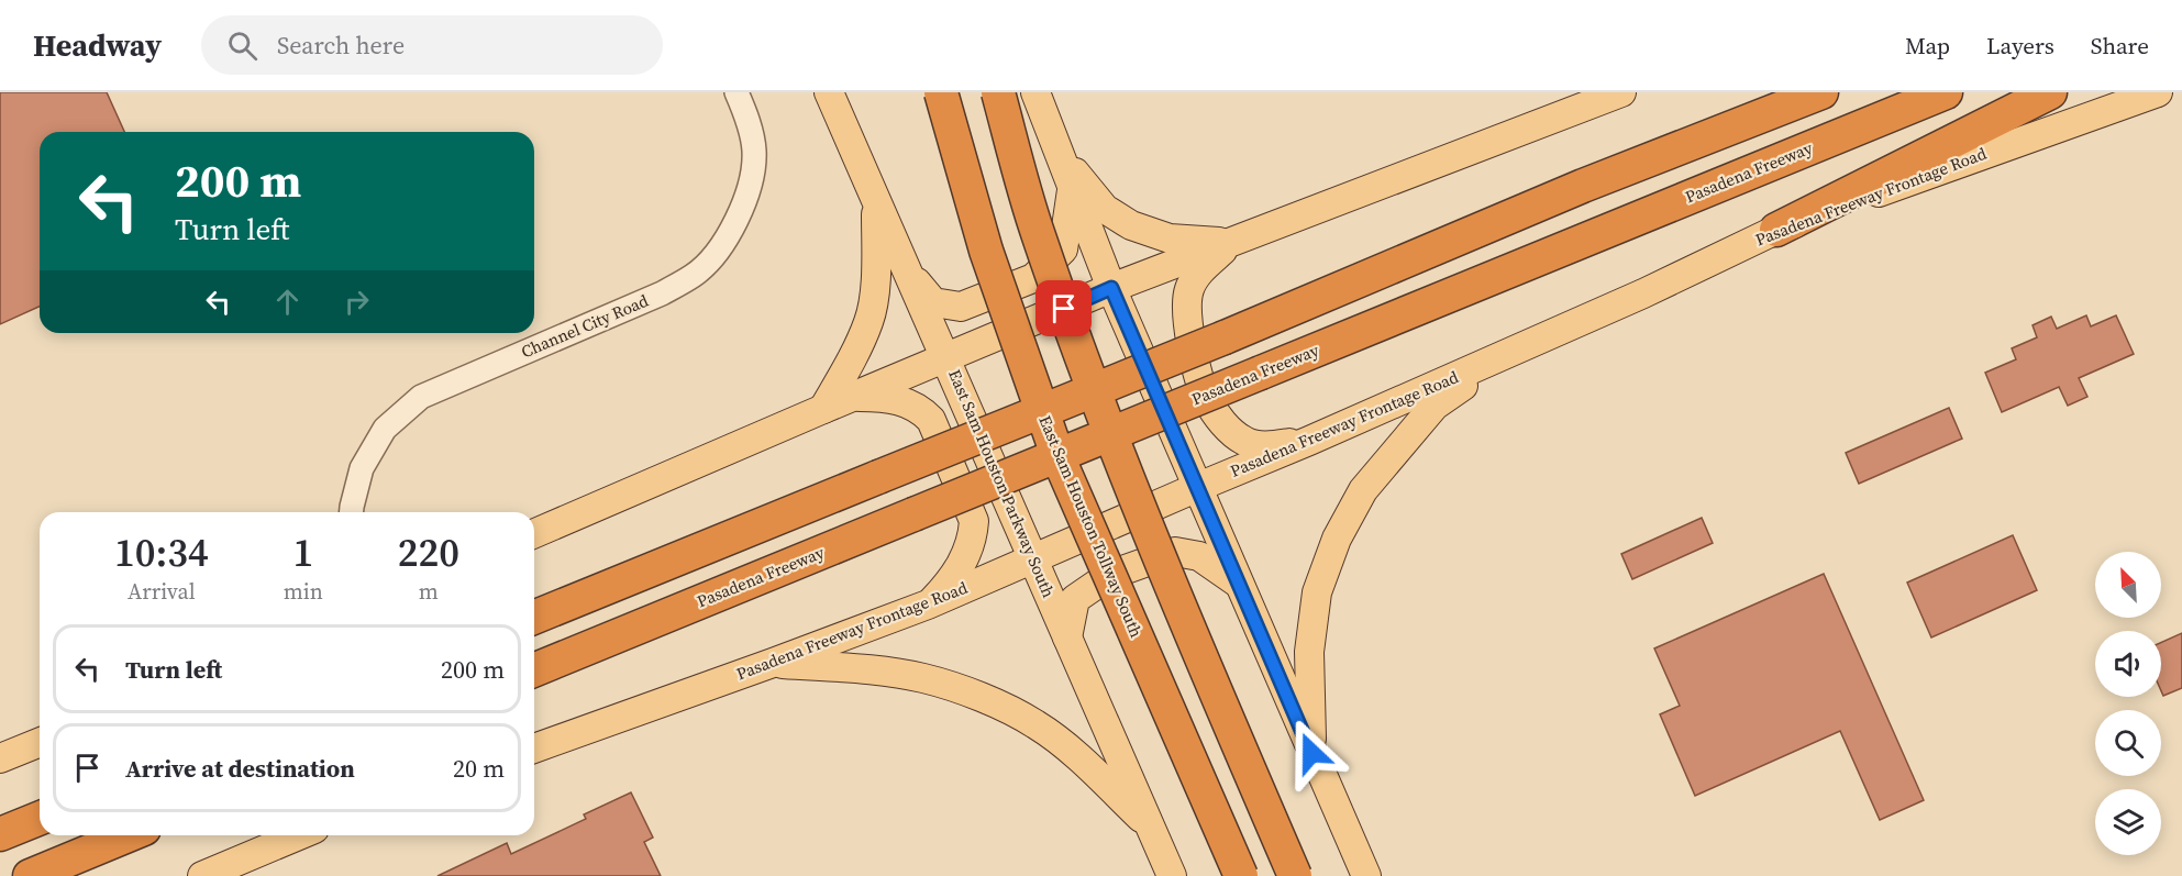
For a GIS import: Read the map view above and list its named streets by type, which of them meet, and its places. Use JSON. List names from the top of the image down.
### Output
{
  "streets": {
    "highway": ["Pasadena Freeway", "East Sam Houston Tollway South"],
    "main road": ["Pasadena Freeway Frontage Road", "East Sam Houston Parkway South"],
    "street": ["Channel City Road"]
  },
  "crossings": [
    ["Pasadena Freeway Frontage Road", "East Sam Houston Parkway South"]
  ],
  "north": "top left",
  "page": {
    "header": "Headway",
    "search": "Search here",
    "nav": ["Map", "Layers", "Share"],
    "turn": ["200 m", "Turn left"],
    "eta": [
      "10:34",
      "Arrival",
      "1",
      "min",
      "220",
      "m"
    ],
    "list": [
      {
        "name": "Turn left",
        "value": "200 m"
      },
      {
        "name": "Arrive at destination",
        "value": "20 m"
      }
    ]
  }
}
